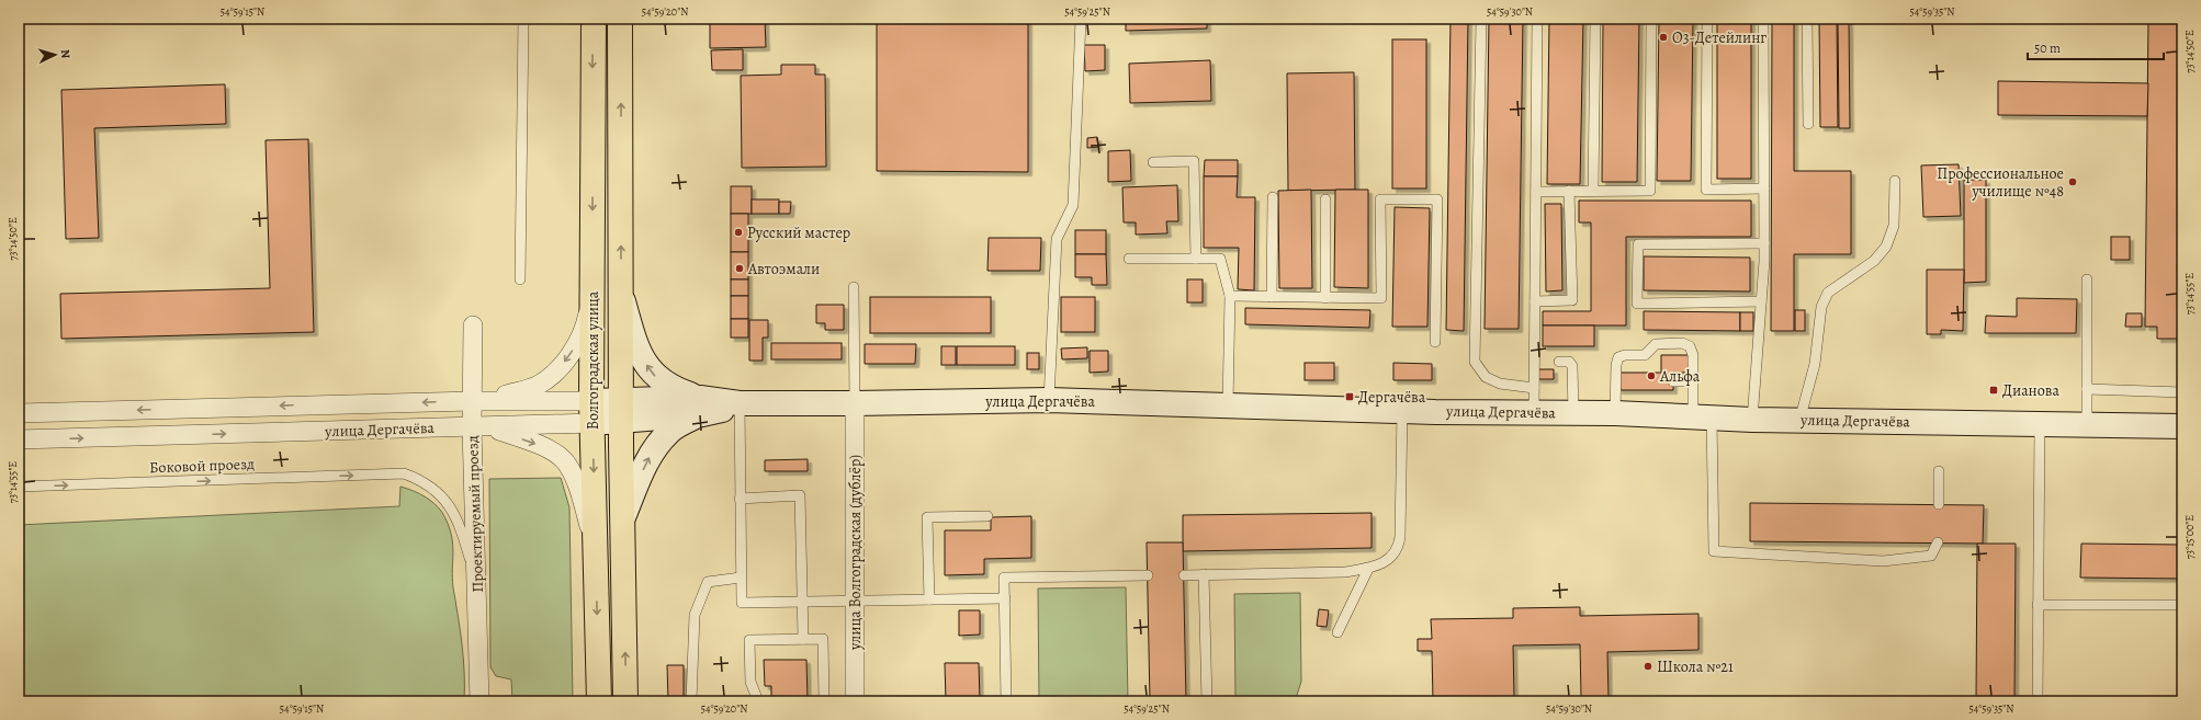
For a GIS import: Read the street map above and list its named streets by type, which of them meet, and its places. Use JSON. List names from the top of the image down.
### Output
{
  "streets": {
    "main road": ["Волгоградская улица"],
    "street": ["улица Дергачёва", "Проектируемый проезд", "улица Волгоградская (дублёр)"],
    "lane": ["Боковой проезд"]
  },
  "crossings": [
    ["Волгоградская улица", "улица Дергачёва"],
    ["улица Дергачёва", "Проектируемый проезд"],
    ["улица Дергачёва", "улица Волгоградская (дублёр)"],
    ["Боковой проезд", "Проектируемый проезд"]
  ],
  "one_way": ["Боковой проезд"],
  "places": {
    "other": [
      "О3-Детейлинг",
      "Профессиональное училище №48",
      "Русский мастер",
      "Автоэмали",
      "Альфа",
      "Школа №21"
    ],
    "transit": ["Дианова", "Дергачёва"]
  },
  "scale_bar": "50 m",
  "north": "right",
  "coordinates": [
    "54°59'15\"N",
    "54°59'20\"N",
    "54°59'25\"N",
    "54°59'30\"N",
    "54°59'35\"N",
    "73°14'50\"E",
    "73°14'55\"E",
    "73°15'00\"E"
  ]
}
